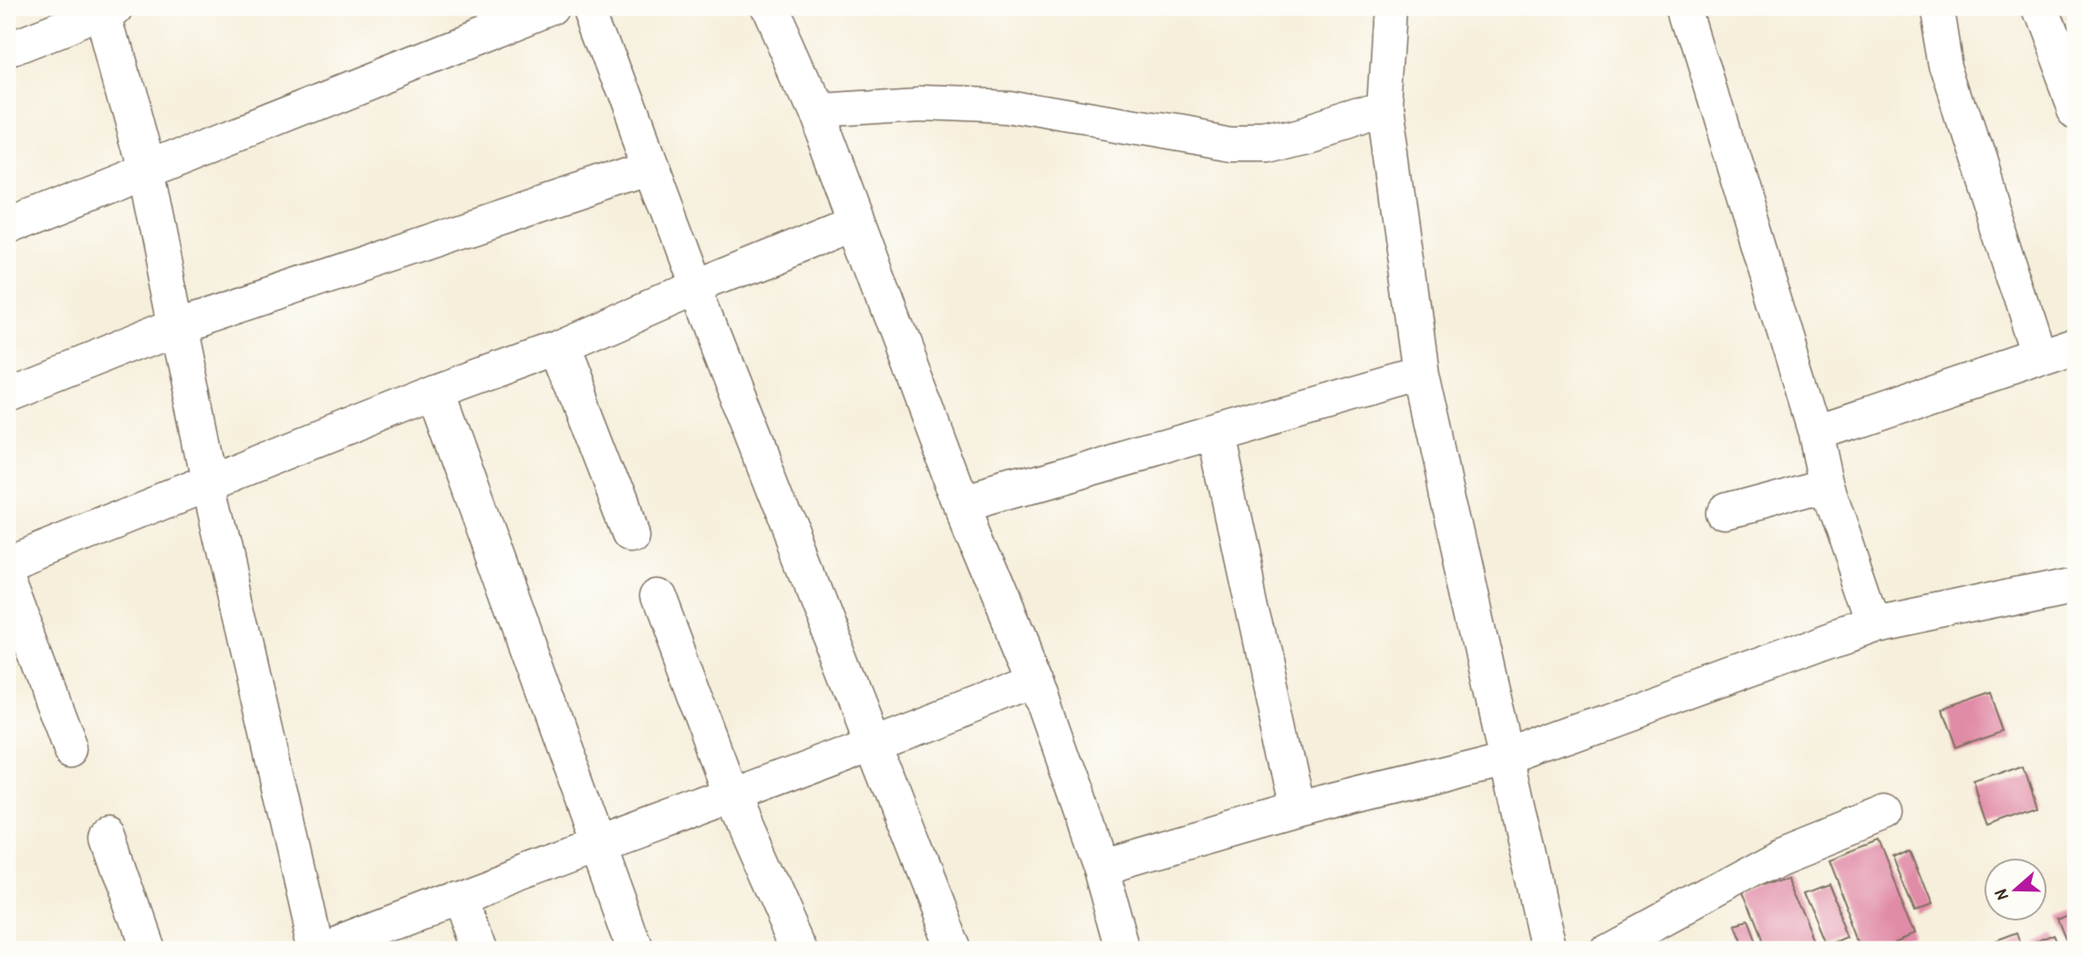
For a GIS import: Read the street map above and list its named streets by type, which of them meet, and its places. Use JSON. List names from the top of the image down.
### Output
{
  "north": "left"
}
